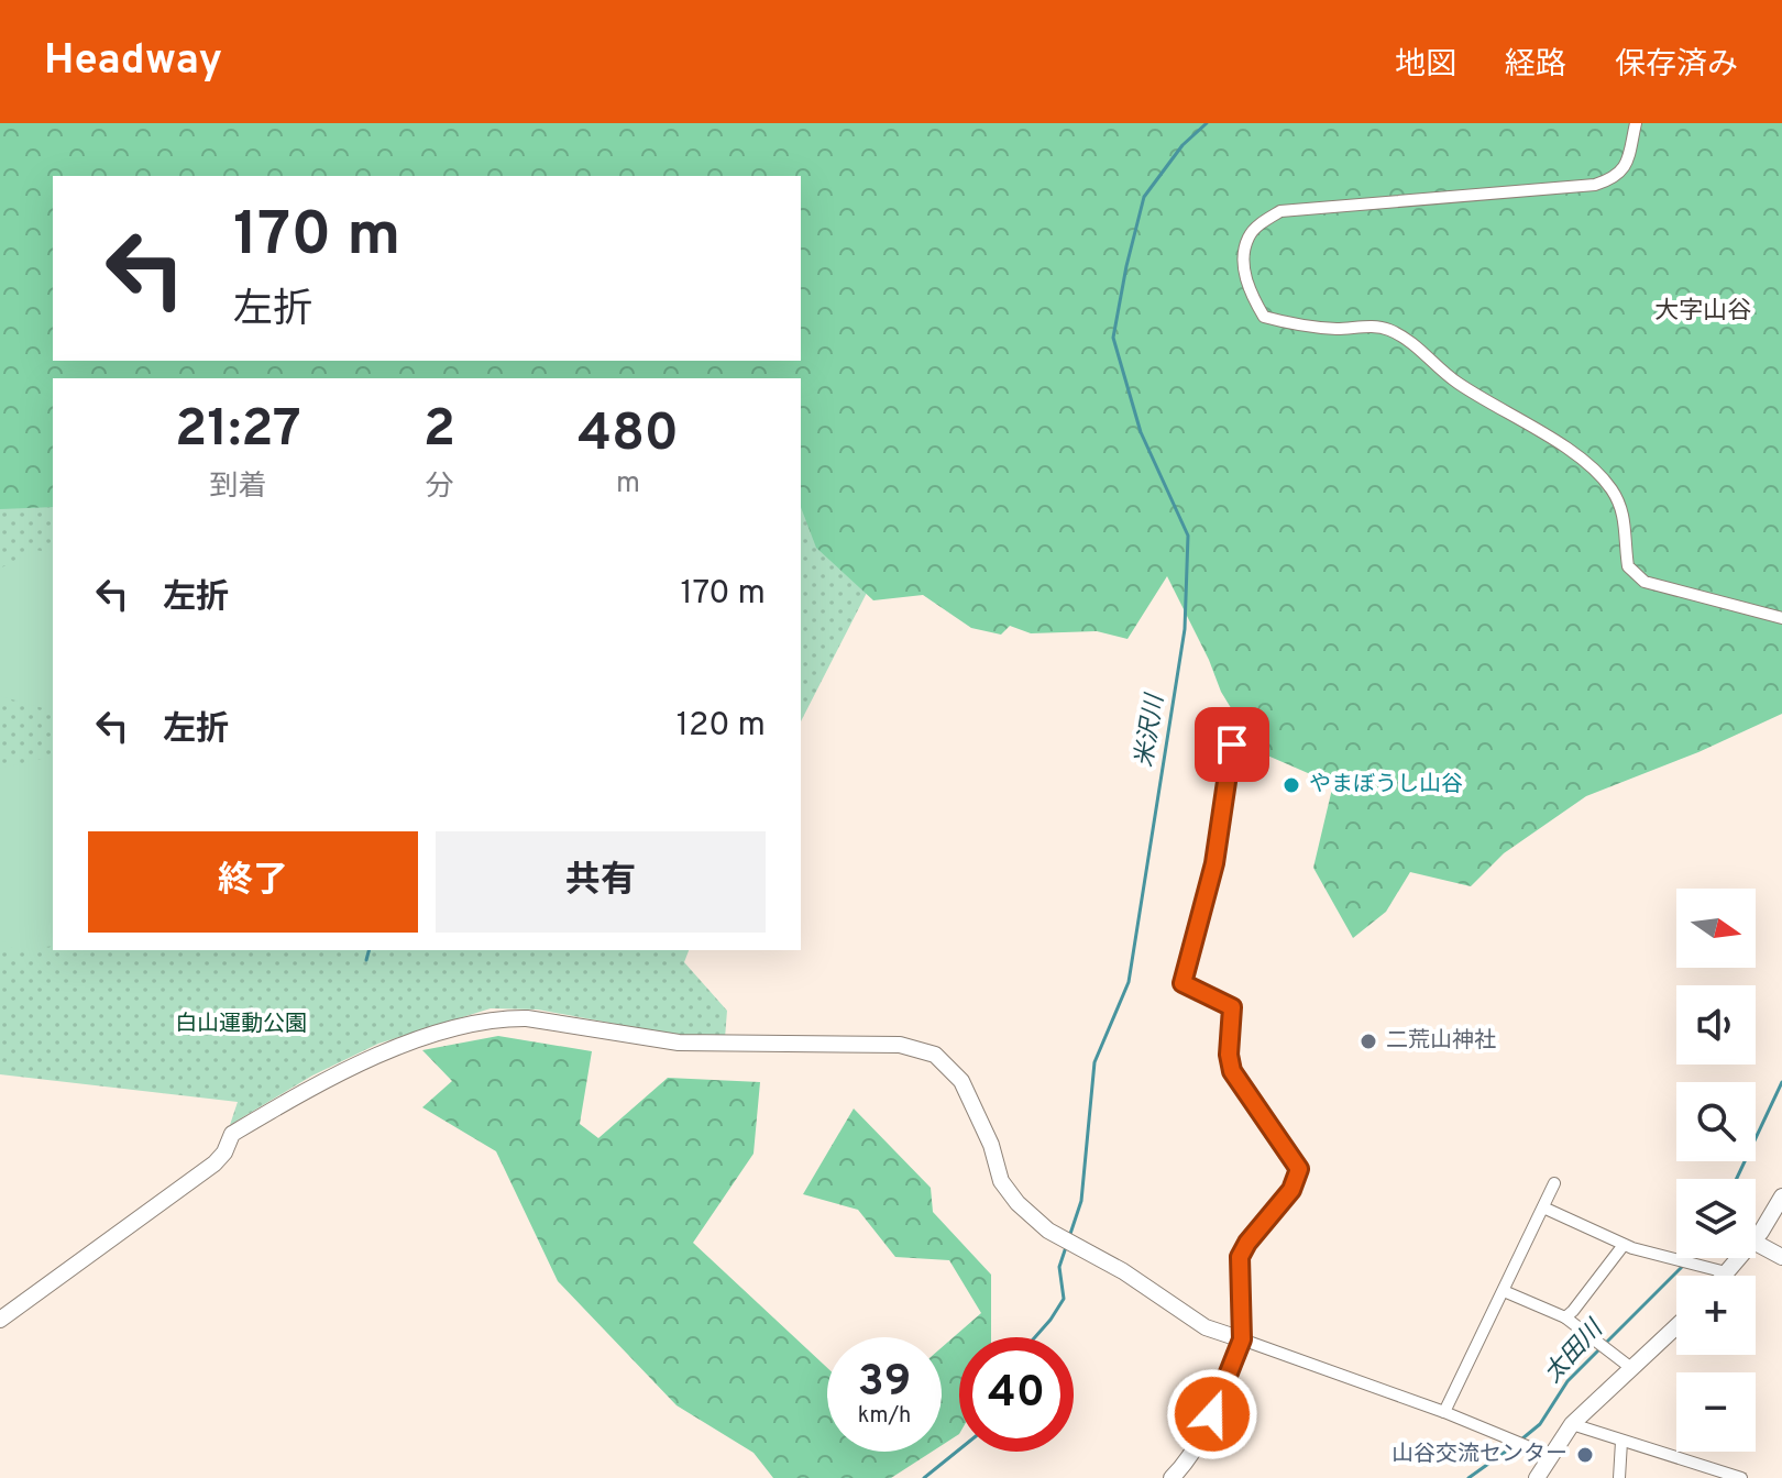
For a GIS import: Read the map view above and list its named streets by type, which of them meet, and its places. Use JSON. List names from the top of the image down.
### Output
{
  "districts": ["大字山谷"],
  "water": ["米沢川", "太田川"],
  "parks": ["白山運動公園"],
  "places": ["やまぼうし山谷", "二荒山神社", "山谷交流センター"],
  "north": "right",
  "page": {
    "header": "Headway",
    "nav": ["地図", "経路", "保存済み"],
    "turn": ["170 m", "左折"],
    "eta": [
      "21:27",
      "到着",
      "2",
      "分",
      "480",
      "m"
    ],
    "list": [
      {
        "name": "左折",
        "value": "170 m"
      },
      {
        "name": "左折",
        "value": "120 m"
      }
    ],
    "buttons": ["終了", "共有"],
    "map_buttons": ["+", "−"],
    "speed": "39 km/h",
    "limit": "40"
  }
}
